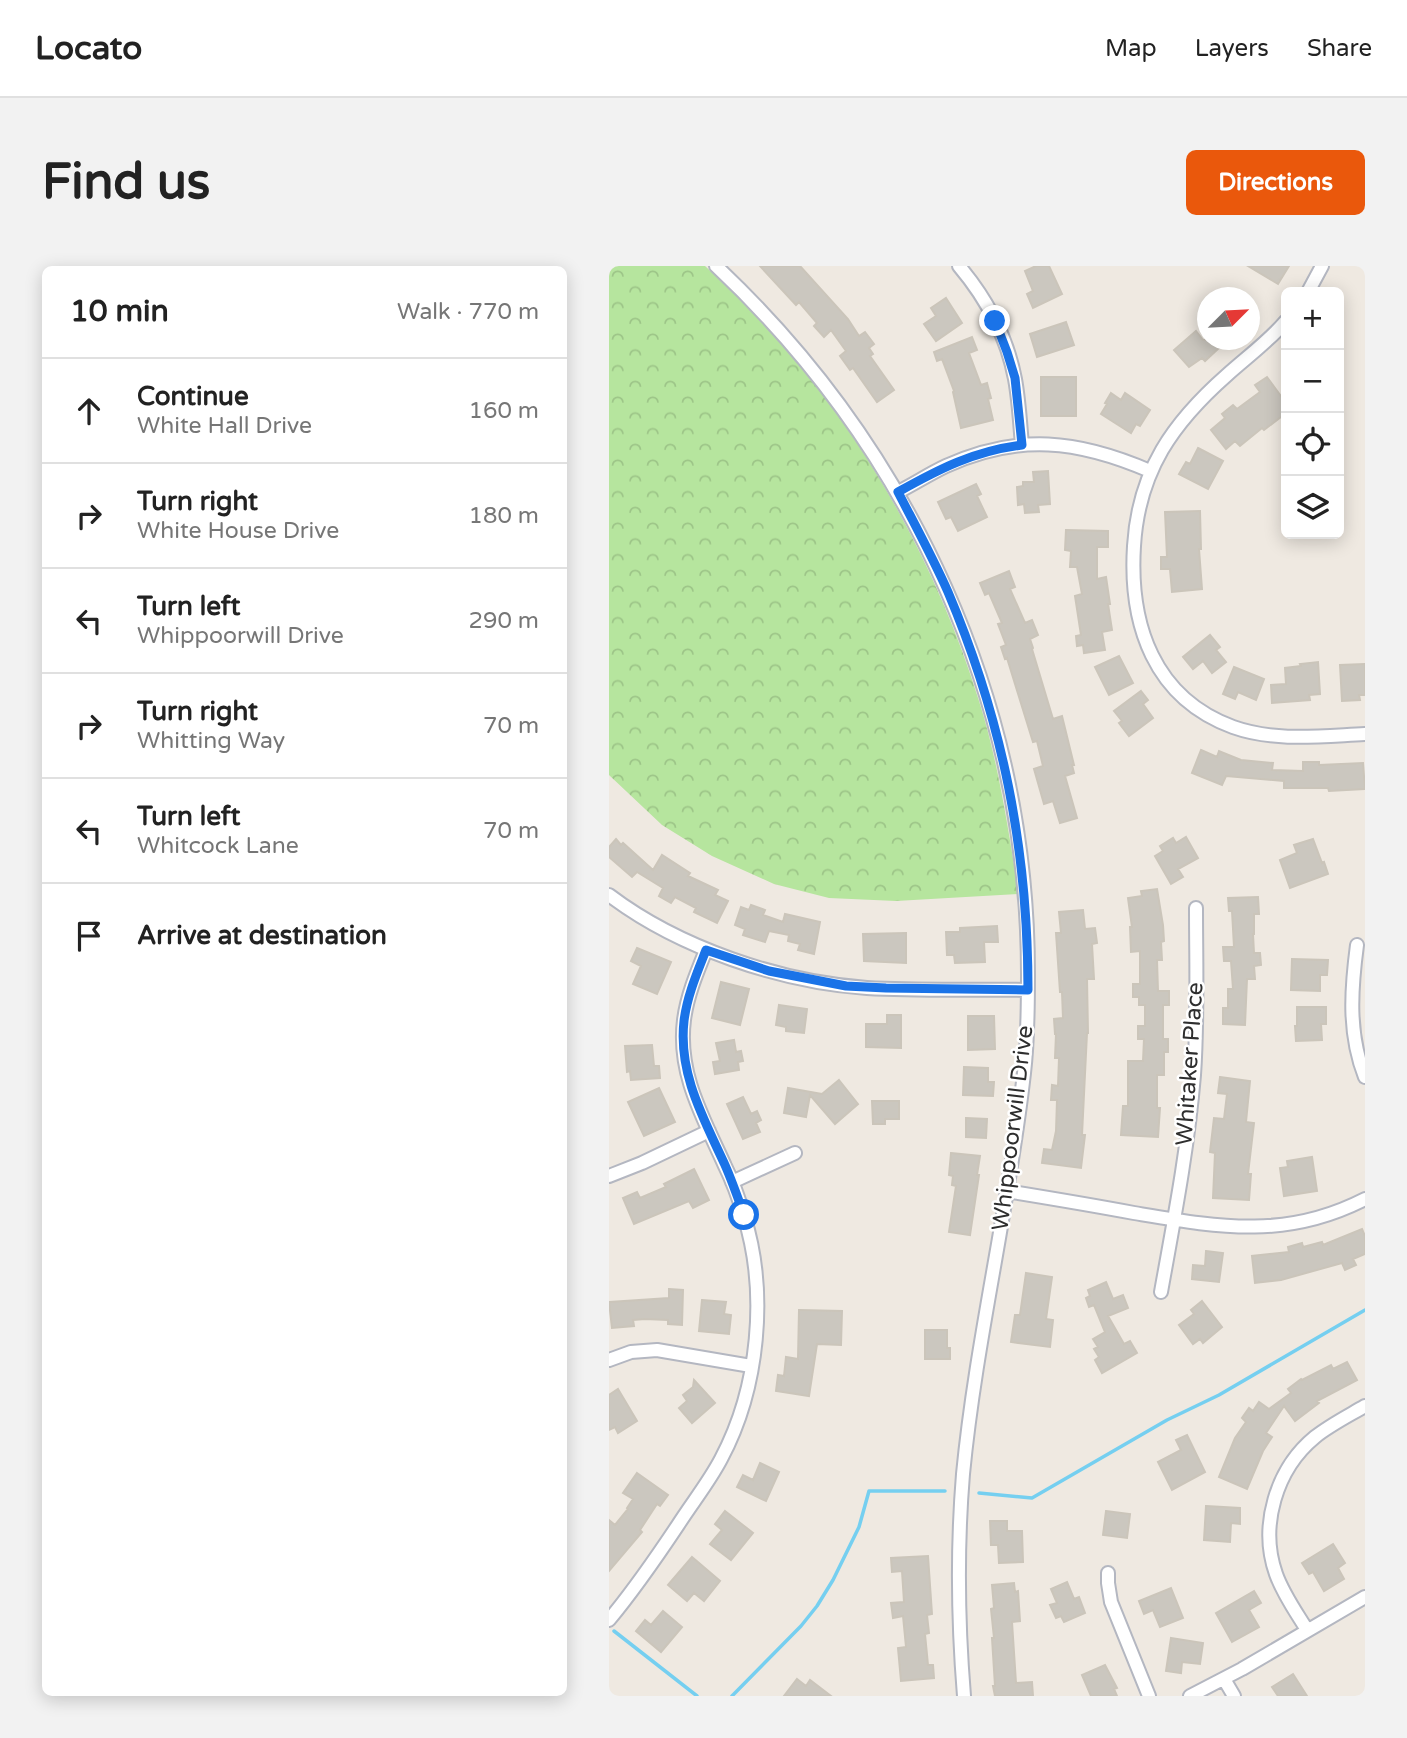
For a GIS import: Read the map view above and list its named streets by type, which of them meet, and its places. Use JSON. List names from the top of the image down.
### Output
{
  "streets": {
    "street": ["Whitaker Place", "Whippoorwill Drive"]
  },
  "north": "top right",
  "page": {
    "header": "Locato",
    "nav": ["Map", "Layers", "Share"],
    "buttons": "Directions",
    "title": "Find us",
    "heading": ["10 min", "Walk · 770 m"],
    "map_buttons": ["+", "−"],
    "list": [
      ["Continue", "White Hall Drive", "160 m"],
      ["Turn right", "White House Drive", "180 m"],
      ["Turn left", "Whippoorwill Drive", "290 m"],
      ["Turn right", "Whitting Way", "70 m"],
      ["Turn left", "Whitcock Lane", "70 m"],
      "Arrive at destination"
    ]
  }
}
